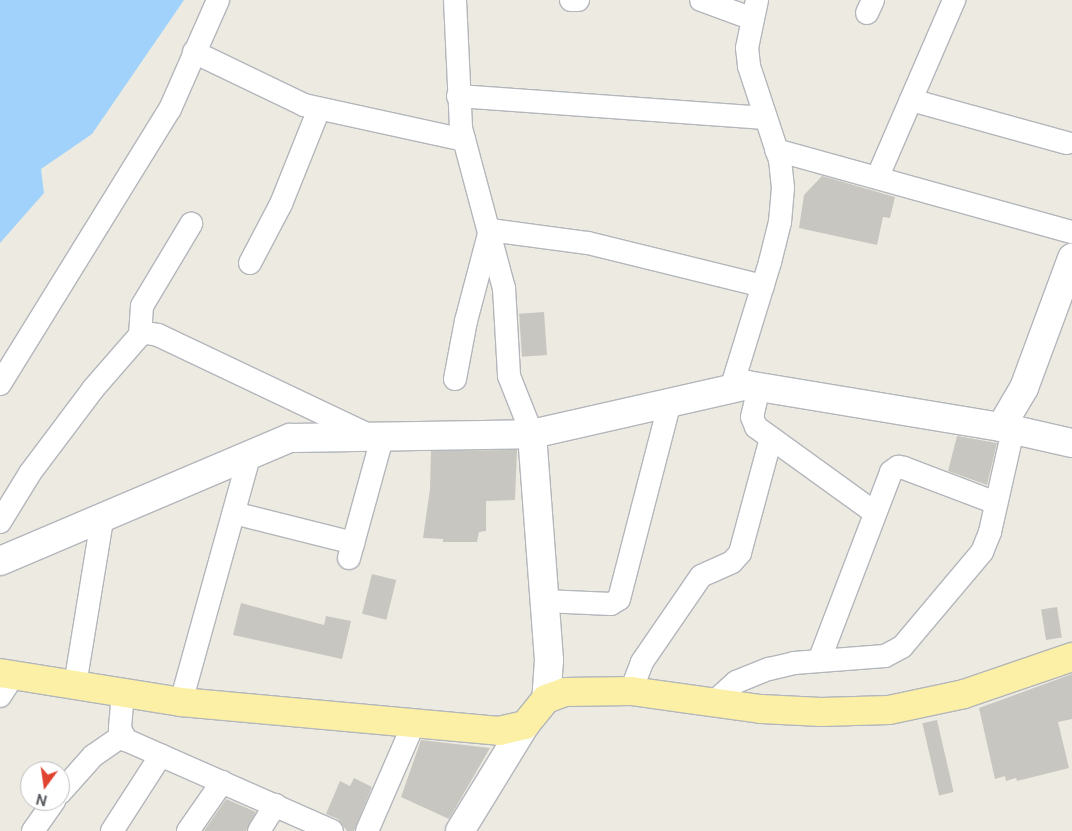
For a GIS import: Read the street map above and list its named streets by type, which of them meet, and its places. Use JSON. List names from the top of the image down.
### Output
{
  "north": "bottom"
}
